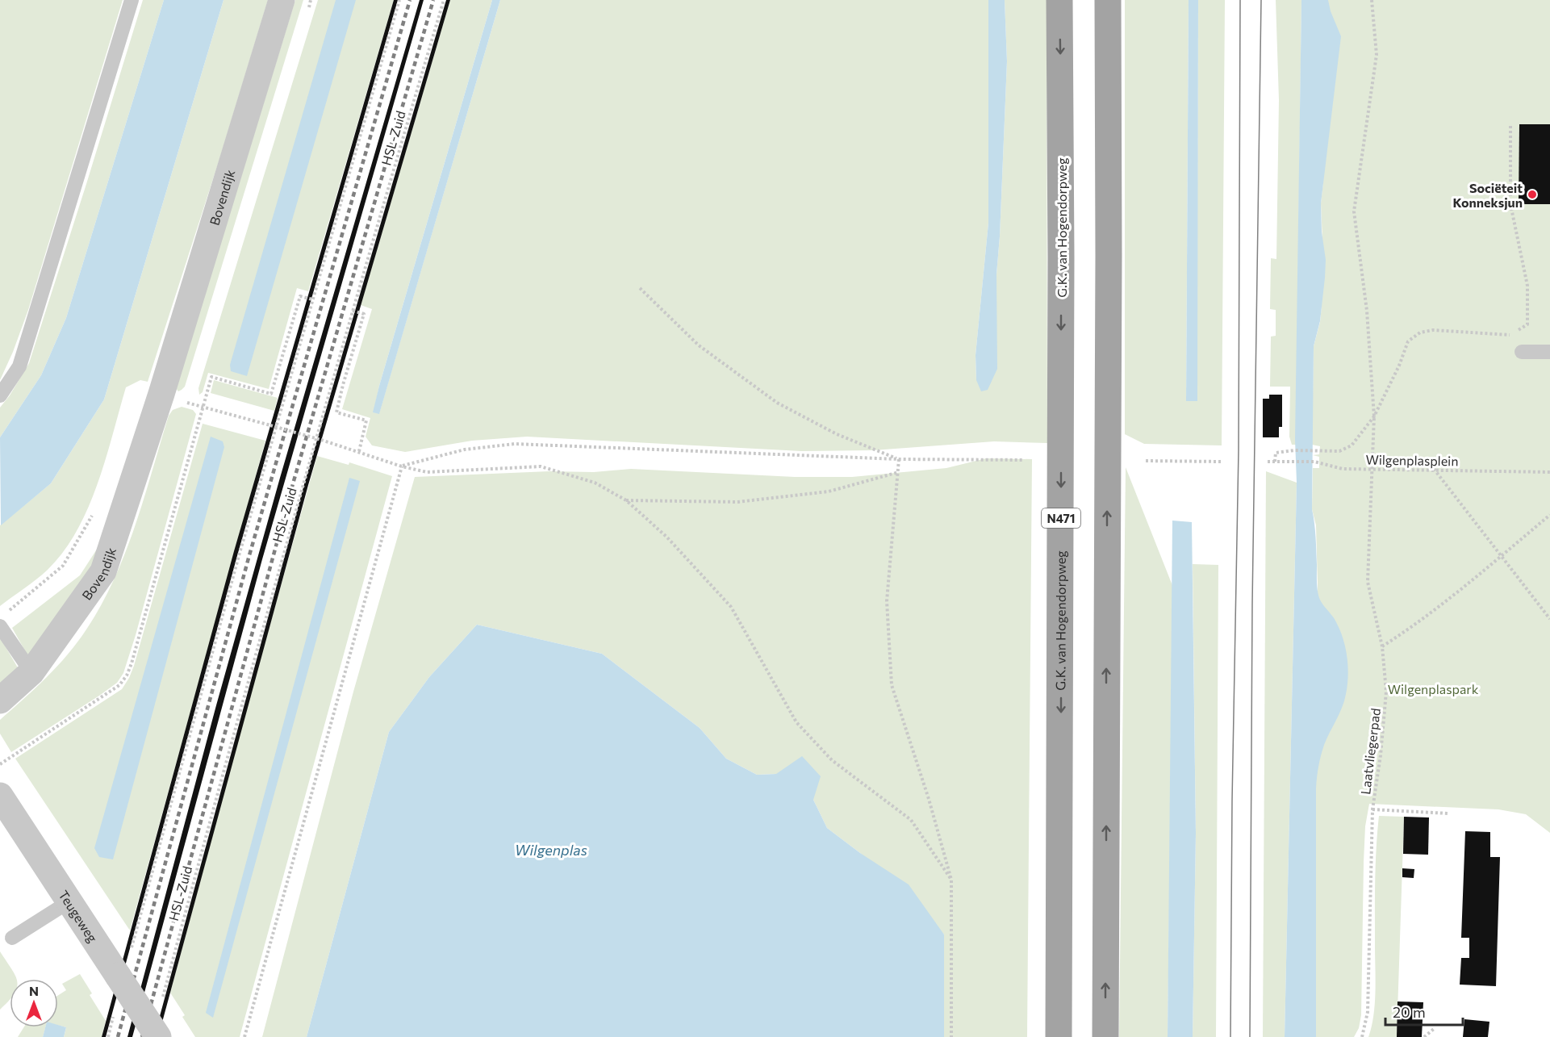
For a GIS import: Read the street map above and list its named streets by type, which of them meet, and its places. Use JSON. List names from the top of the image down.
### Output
{
  "streets": {
    "main road": ["G.K. van Hogendorpweg", "N471"],
    "street": ["Bovendijk", "Teugeweg"],
    "path": ["HSL-Zuid", "Wilgenplasplein", "Laatvliegerpad"]
  },
  "crossings": [
    ["Wilgenplasplein", "Laatvliegerpad"]
  ],
  "water": ["Wilgenplas"],
  "parks": ["Wilgenplaspark"],
  "places": ["Sociëteit Konneksjun"],
  "scale_bar": "20 m",
  "north": "top"
}
